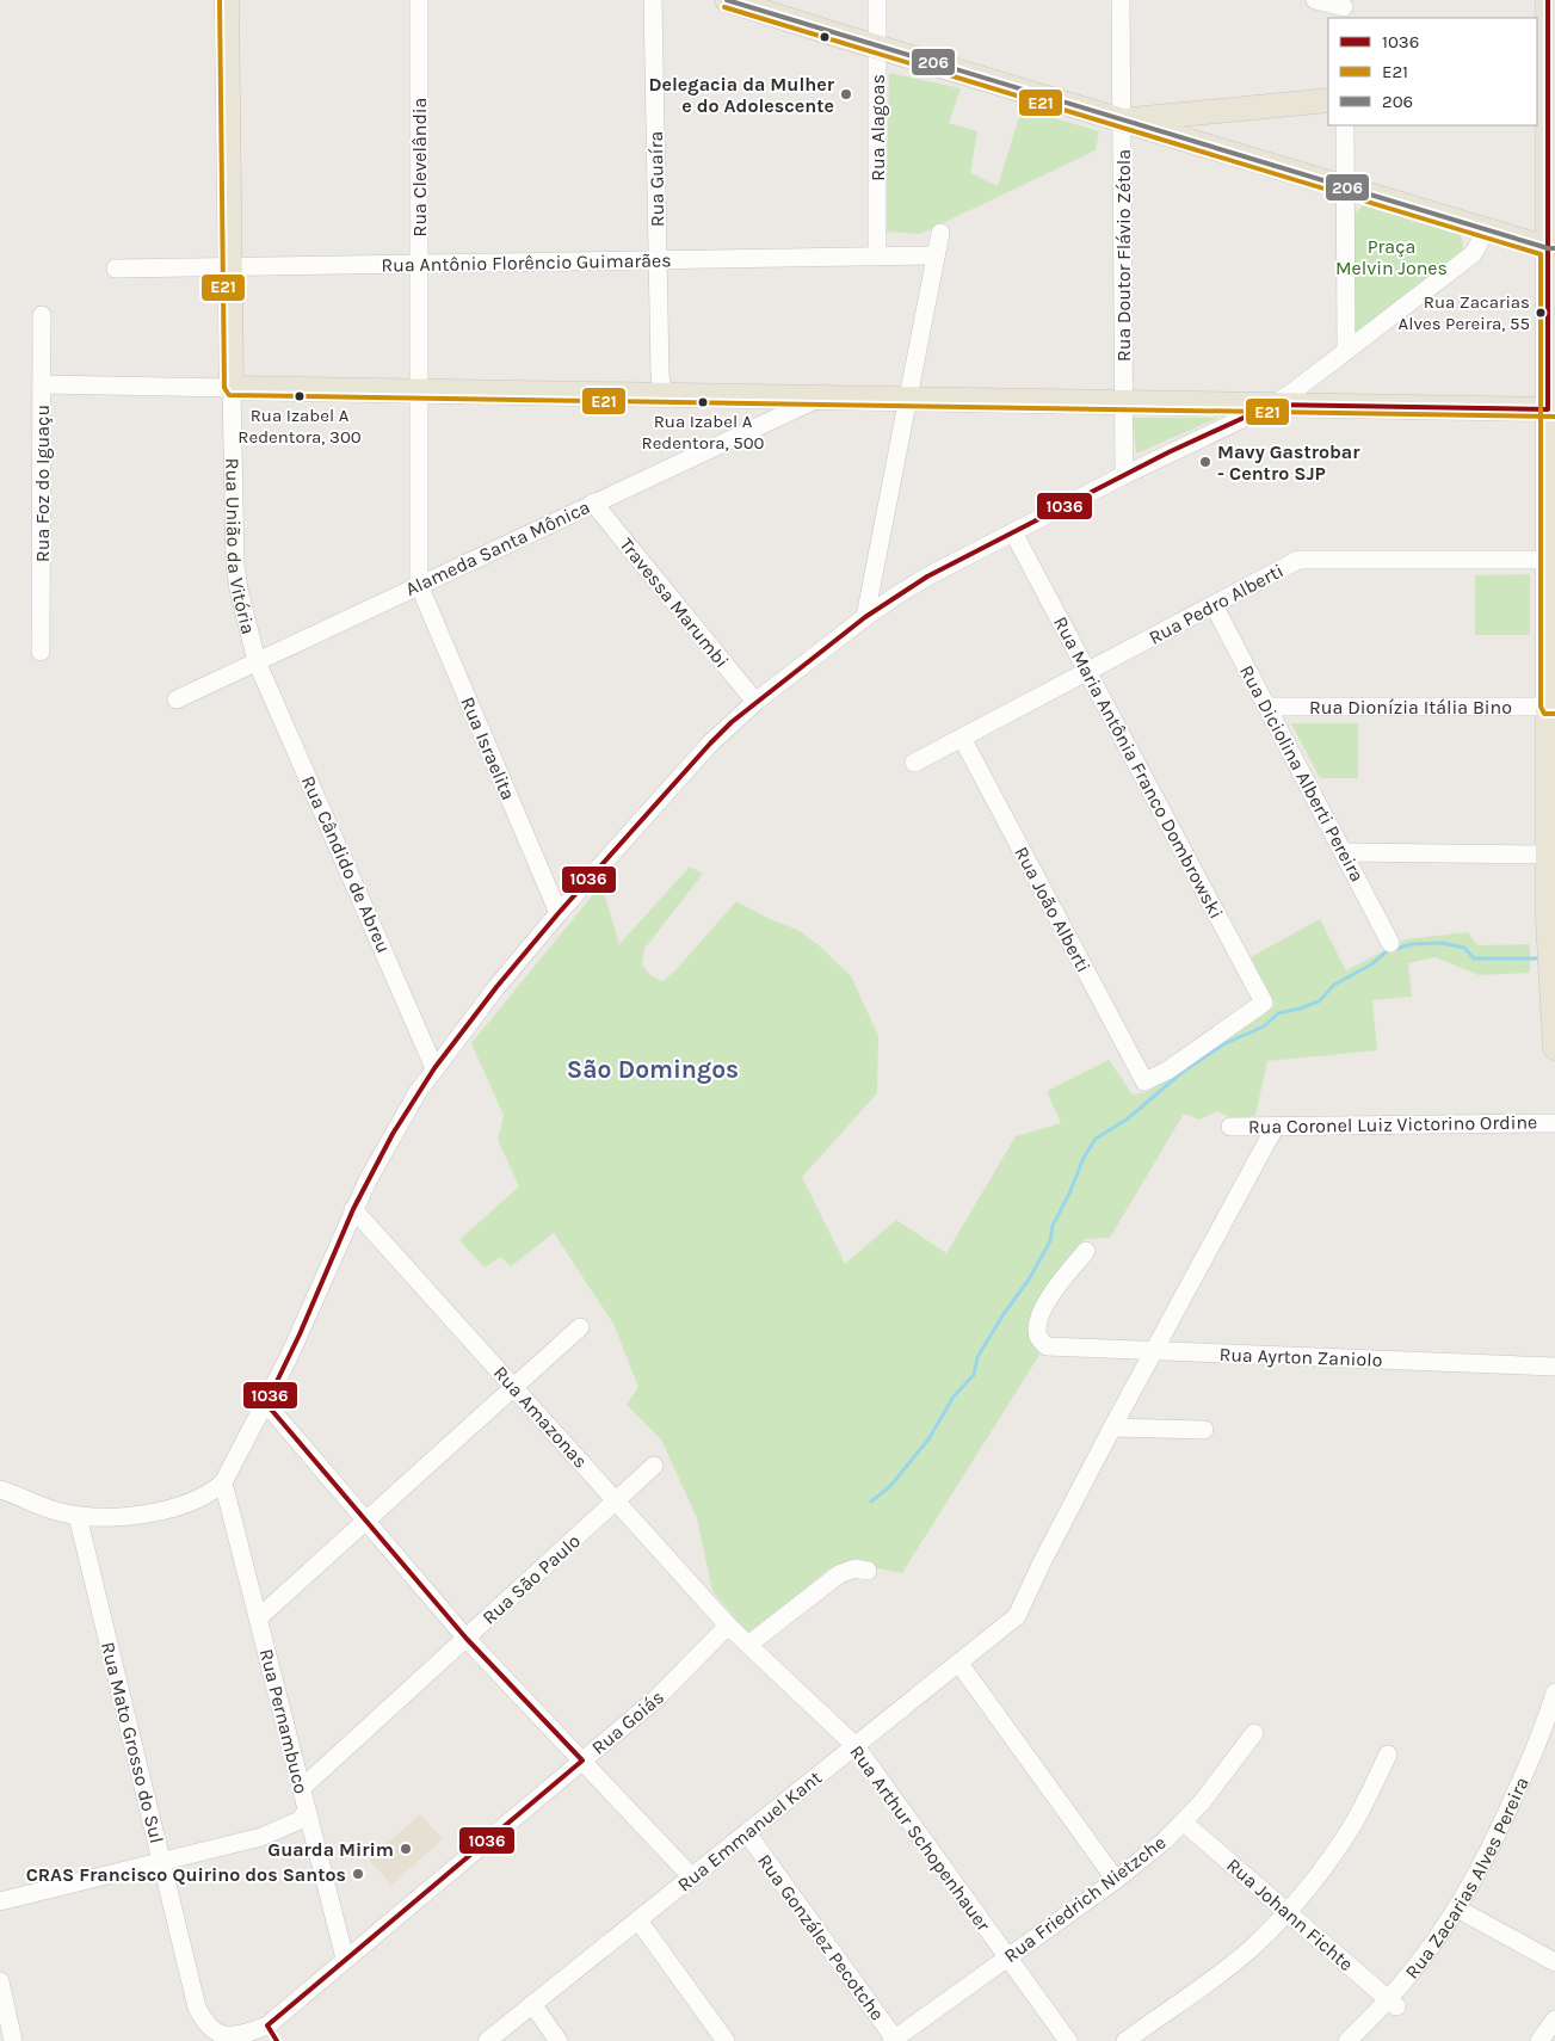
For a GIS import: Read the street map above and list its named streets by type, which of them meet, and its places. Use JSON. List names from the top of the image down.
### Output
{
  "streets": {
    "main road": ["Rua União da Vitória"],
    "street": [
      "Rua Alagoas",
      "Rua Clevelândia",
      "Rua Guaíra",
      "Rua Doutor Flávio Zétola",
      "Rua Antônio Florêncio Guimarães",
      "Rua Foz do Iguaçu",
      "Alameda Santa Mônica",
      "Travessa Marumbi",
      "Rua Pedro Alberti",
      "Rua Dionízia Itália Bino",
      "Rua Israelita",
      "Rua Maria Antônia Franco Dombrowski",
      "Rua Diciolina Alberti Pereira",
      "Rua Cândido de Abreu",
      "Rua João Alberti",
      "Rua Coronel Luiz Victorino Ordine",
      "Rua Ayrton Zaniolo",
      "Rua Amazonas",
      "Rua São Paulo",
      "Rua Pernambuco",
      "Rua Goiás",
      "Rua Mato Grosso do Sul",
      "Rua Emmanuel Kant",
      "Rua Arthur Schopenhauer",
      "Rua Zacarias Alves Pereira",
      "Rua Friedrich Nietzche",
      "Rua Johann Fichte",
      "Rua González Pecotche"
    ]
  },
  "crossings": [
    ["Rua Alagoas", "Rua Antônio Florêncio Guimarães"],
    ["Rua Clevelândia", "Rua Antônio Florêncio Guimarães"],
    ["Rua Clevelândia", "Alameda Santa Mônica"],
    ["Rua Clevelândia", "Rua Israelita"],
    ["Rua Guaíra", "Rua Antônio Florêncio Guimarães"],
    ["Rua Antônio Florêncio Guimarães", "Rua União da Vitória"],
    ["Rua União da Vitória", "Alameda Santa Mônica"],
    ["Rua União da Vitória", "Rua Cândido de Abreu"],
    ["Alameda Santa Mônica", "Travessa Marumbi"],
    ["Alameda Santa Mônica", "Rua Israelita"],
    ["Alameda Santa Mônica", "Rua Cândido de Abreu"],
    ["Rua Pedro Alberti", "Rua Maria Antônia Franco Dombrowski"],
    ["Rua Pedro Alberti", "Rua Diciolina Alberti Pereira"],
    ["Rua Pedro Alberti", "Rua João Alberti"],
    ["Rua Dionízia Itália Bino", "Rua Diciolina Alberti Pereira"],
    ["Rua Maria Antônia Franco Dombrowski", "Rua João Alberti"],
    ["Rua Amazonas", "Rua São Paulo"],
    ["Rua Amazonas", "Rua Goiás"],
    ["Rua Amazonas", "Rua Arthur Schopenhauer"],
    ["Rua São Paulo", "Rua Pernambuco"],
    ["Rua Pernambuco", "Rua Goiás"],
    ["Rua Goiás", "Rua Mato Grosso do Sul"],
    ["Rua Goiás", "Rua Arthur Schopenhauer"],
    ["Rua Emmanuel Kant", "Rua Arthur Schopenhauer"],
    ["Rua Emmanuel Kant", "Rua González Pecotche"],
    ["Rua Arthur Schopenhauer", "Rua Friedrich Nietzche"],
    ["Rua Zacarias Alves Pereira", "Rua Johann Fichte"],
    ["Rua Friedrich Nietzche", "Rua Johann Fichte"],
    ["Rua Friedrich Nietzche", "Rua González Pecotche"]
  ],
  "districts": ["São Domingos"],
  "parks": ["Praça Melvin Jones"],
  "places": [
    "Delegacia da Mulher e do Adolescente",
    "Rua Zacarias Alves Pereira, 55",
    "Rua Izabel A Redentora, 300",
    "Rua Izabel A Redentora, 500",
    "Mavy Gastrobar - Centro SJP",
    "Guarda Mirim",
    "CRAS Francisco Quirino dos Santos"
  ],
  "lines": ["transit line 1036", "transit line E21", "transit line 206"],
  "legend": ["1036", "E21", "206"]
}
